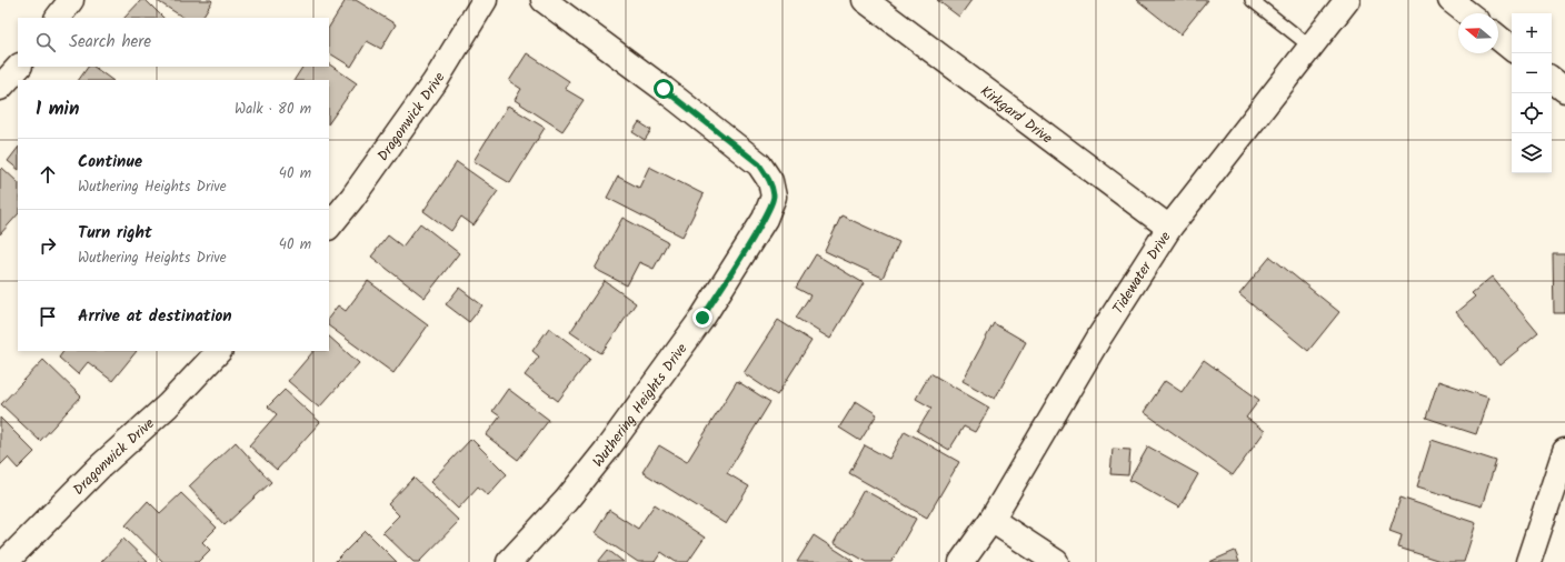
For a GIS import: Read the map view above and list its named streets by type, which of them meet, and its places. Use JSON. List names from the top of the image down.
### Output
{
  "streets": {
    "street": [
      "Kirkgard Drive",
      "Dragonwick Drive",
      "Tidewater Drive",
      "Wuthering Heights Drive"
    ]
  },
  "crossings": [
    ["Kirkgard Drive", "Tidewater Drive"]
  ],
  "north": "left",
  "page": {
    "map_buttons": ["+", "−"],
    "search": "Search here",
    "heading": ["1 min", "Walk · 80 m"],
    "list": [
      ["Continue", "Wuthering Heights Drive", "40 m"],
      ["Turn right", "Wuthering Heights Drive", "40 m"],
      "Arrive at destination"
    ]
  }
}
